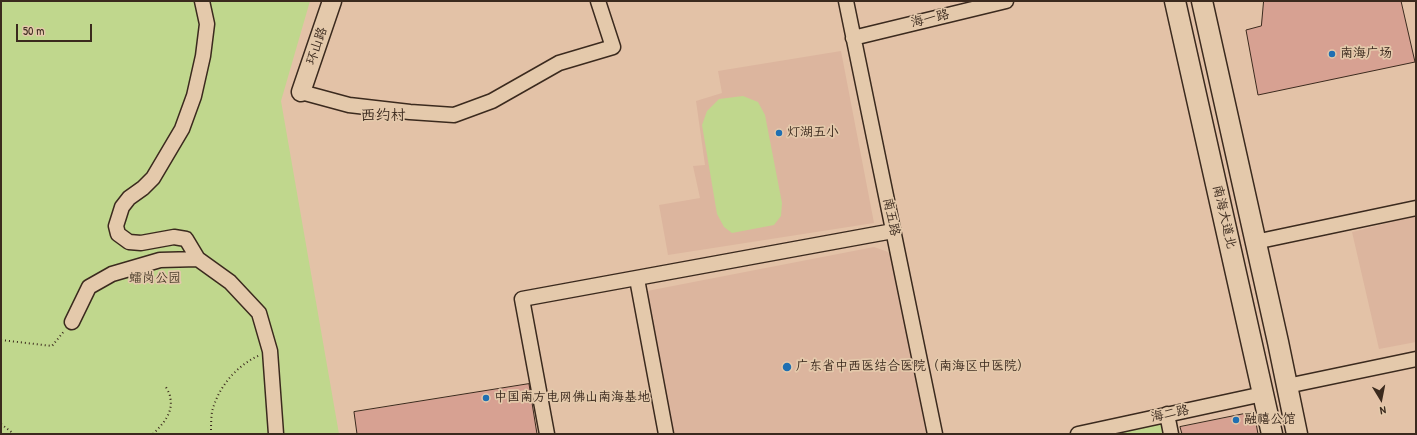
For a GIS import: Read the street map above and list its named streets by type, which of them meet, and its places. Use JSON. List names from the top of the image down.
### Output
{
  "streets": {
    "highway": ["南海大道北"],
    "main road": ["环山路"],
    "street": ["海一路", "南五路", "海二路"]
  },
  "crossings": [
    ["海一路", "南五路"],
    ["南海大道北", "海二路"]
  ],
  "districts": ["西约村"],
  "parks": ["𧒽岗公园"],
  "places": [
    "南海广场",
    "灯湖五小",
    "广东省中西医结合医院（南海区中医院）",
    "中国南方电网佛山南海基地",
    "融禧公馆"
  ],
  "scale_bar": "50 m",
  "north": "bottom"
}
